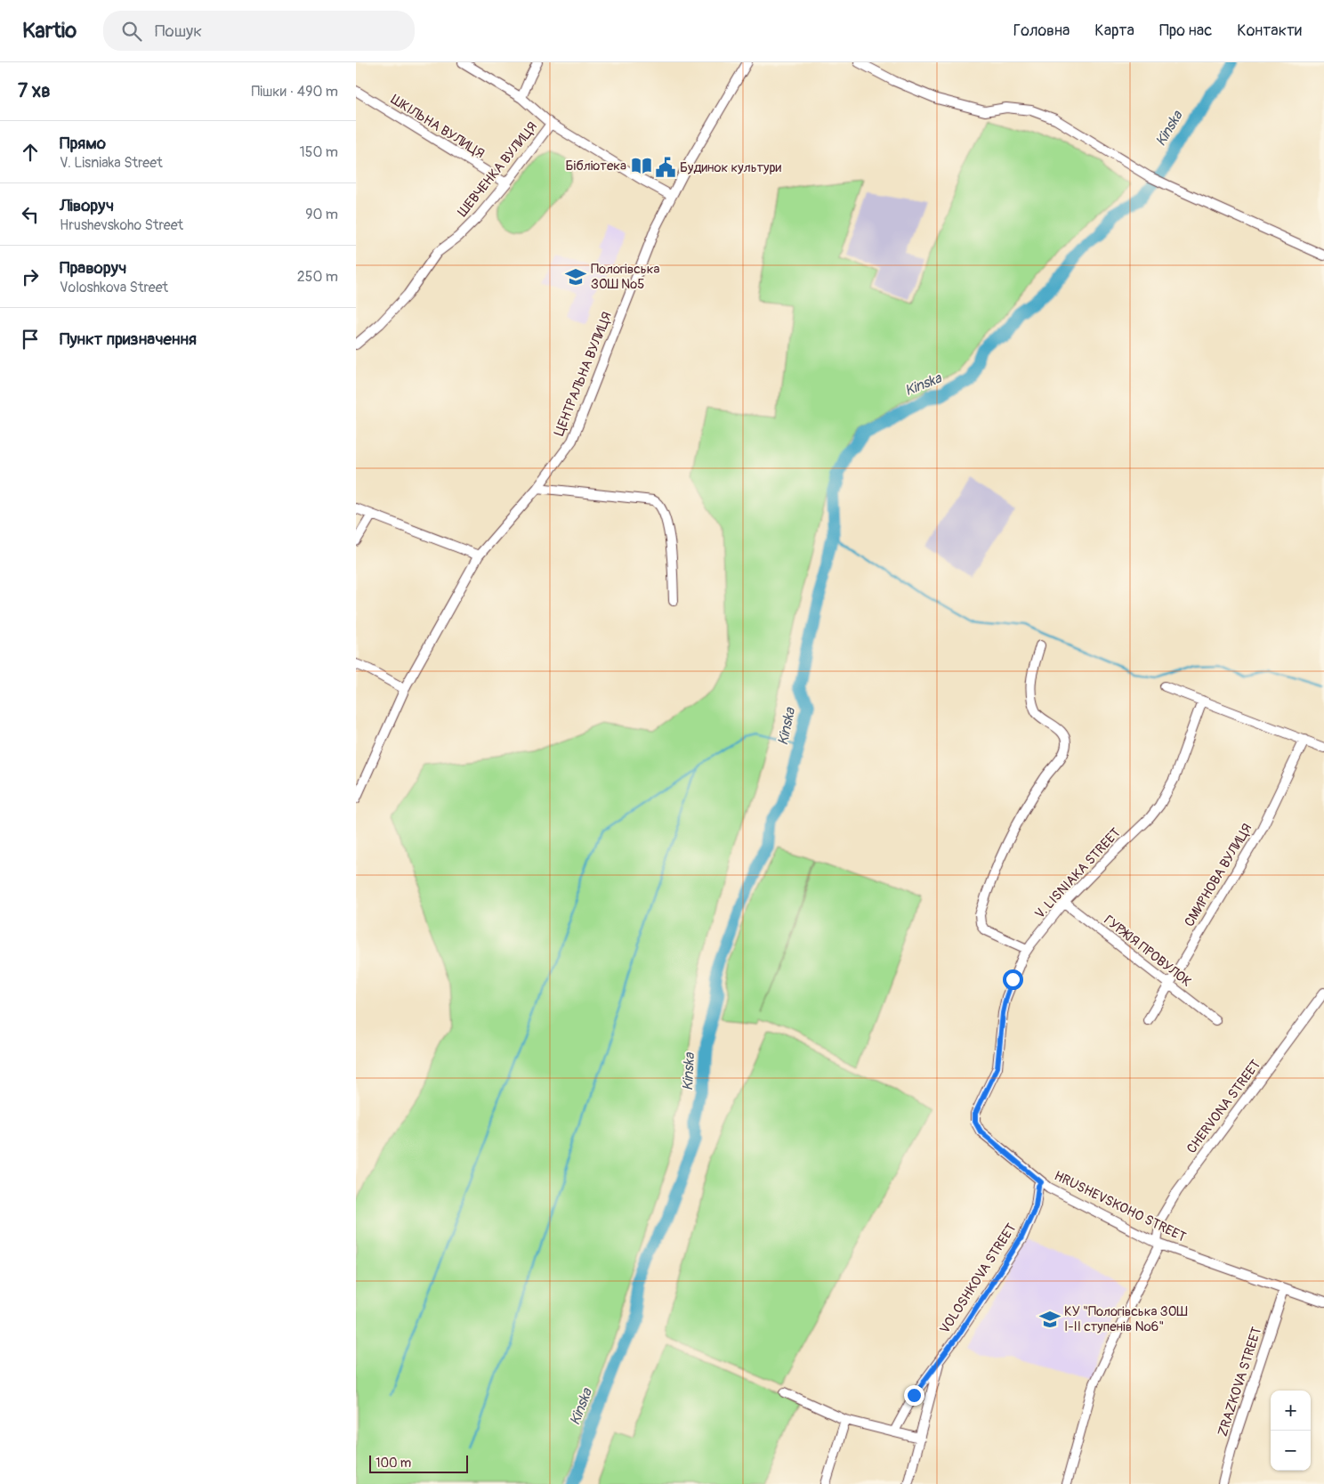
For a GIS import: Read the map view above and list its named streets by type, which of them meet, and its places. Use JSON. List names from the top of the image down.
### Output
{
  "streets": {
    "street": [
      "ШКІЛЬНА ВУЛИЦЯ",
      "ШЕВЧЕНКА ВУЛИЦЯ",
      "ЦЕНТРАЛЬНА ВУЛИЦЯ",
      "V. LISNIAKA STREET",
      "СМИРНОВА ВУЛИЦЯ",
      "ГУРЖІЯ ПРОВУЛОК",
      "CHERVONA STREET",
      "HRUSHEVSKOHO STREET",
      "VOLOSHKOVA STREET",
      "ZRAZKOVA STREET"
    ]
  },
  "crossings": [
    ["ШКІЛЬНА ВУЛИЦЯ", "ШЕВЧЕНКА ВУЛИЦЯ"],
    ["V. LISNIAKA STREET", "ГУРЖІЯ ПРОВУЛОК"],
    ["V. LISNIAKA STREET", "HRUSHEVSKOHO STREET"],
    ["СМИРНОВА ВУЛИЦЯ", "ГУРЖІЯ ПРОВУЛОК"],
    ["CHERVONA STREET", "HRUSHEVSKOHO STREET"],
    ["HRUSHEVSKOHO STREET", "VOLOSHKOVA STREET"],
    ["HRUSHEVSKOHO STREET", "ZRAZKOVA STREET"]
  ],
  "water": ["Kinska"],
  "places": {
    "library": ["Бібліотека"],
    "public building": ["Будинок культури"],
    "school or university": ["Пологівська ЗОШ №5", "КУ \"Пологівська ЗОШ І-ІІ ступенів №6\""]
  },
  "scale_bar": "100 m",
  "page": {
    "header": "Kartio",
    "search": "Пошук",
    "nav": [
      "Головна",
      "Карта",
      "Про нас",
      "Контакти"
    ],
    "heading": ["7 хв", "Пішки · 490 m"],
    "list": [
      ["Прямо", "V. Lisniaka Street", "150 m"],
      ["Ліворуч", "Hrushevskoho Street", "90 m"],
      ["Праворуч", "Voloshkova Street", "250 m"],
      "Пункт призначення"
    ],
    "map_buttons": ["+", "−"],
    "scale": "100 m"
  }
}
